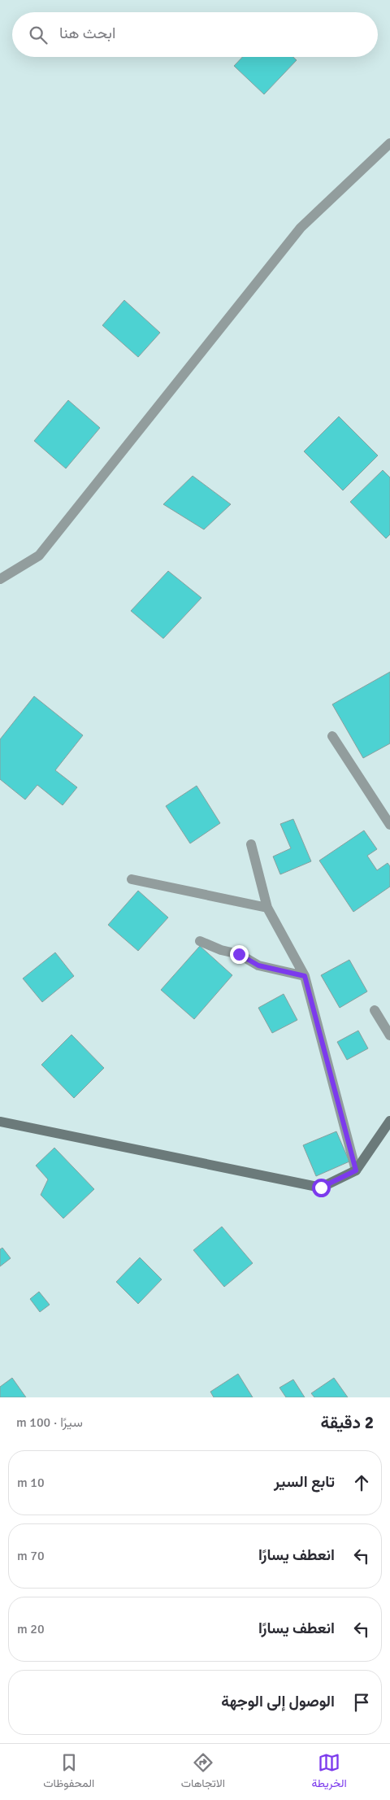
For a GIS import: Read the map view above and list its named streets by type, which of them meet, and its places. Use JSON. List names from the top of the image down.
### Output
{
  "page": {
    "search": "ابحث هنا",
    "heading": ["2 دقيقة", "سيرًا · 100 m"],
    "list": [
      ["تابع السير", "10 m"],
      ["انعطف يسارًا", "70 m"],
      ["انعطف يسارًا", "20 m"],
      "الوصول إلى الوجهة"
    ],
    "nav": ["الخريطة", "الاتجاهات", "المحفوظات"]
  }
}
